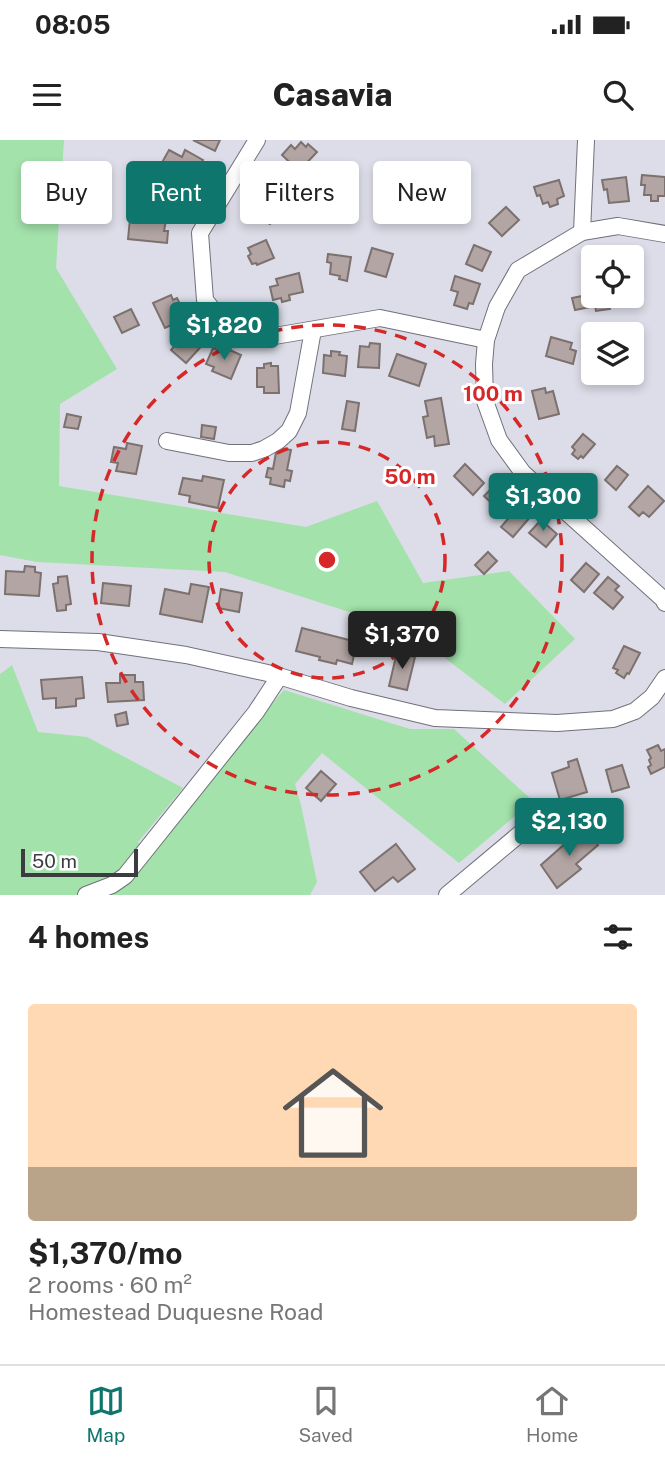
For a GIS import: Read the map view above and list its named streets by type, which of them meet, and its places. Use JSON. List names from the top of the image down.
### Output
{
  "scale_bar": "50 m",
  "page": {
    "status": "08:05",
    "header": "Casavia",
    "chip": [
      "Buy",
      "Rent",
      "Filters",
      "New"
    ],
    "price": [
      "$1,820",
      "$1,300",
      "$1,370",
      "$2,130"
    ],
    "scale": "50 m",
    "heading": "4 homes",
    "list": [
      {
        "name": "$1,370/mo",
        "note": "2 rooms · 60 m² · Homestead Duquesne Road"
      }
    ],
    "tabs": ["Map", "Saved", "Home"]
  },
  "rings": ["100 m", "50 m"]
}
